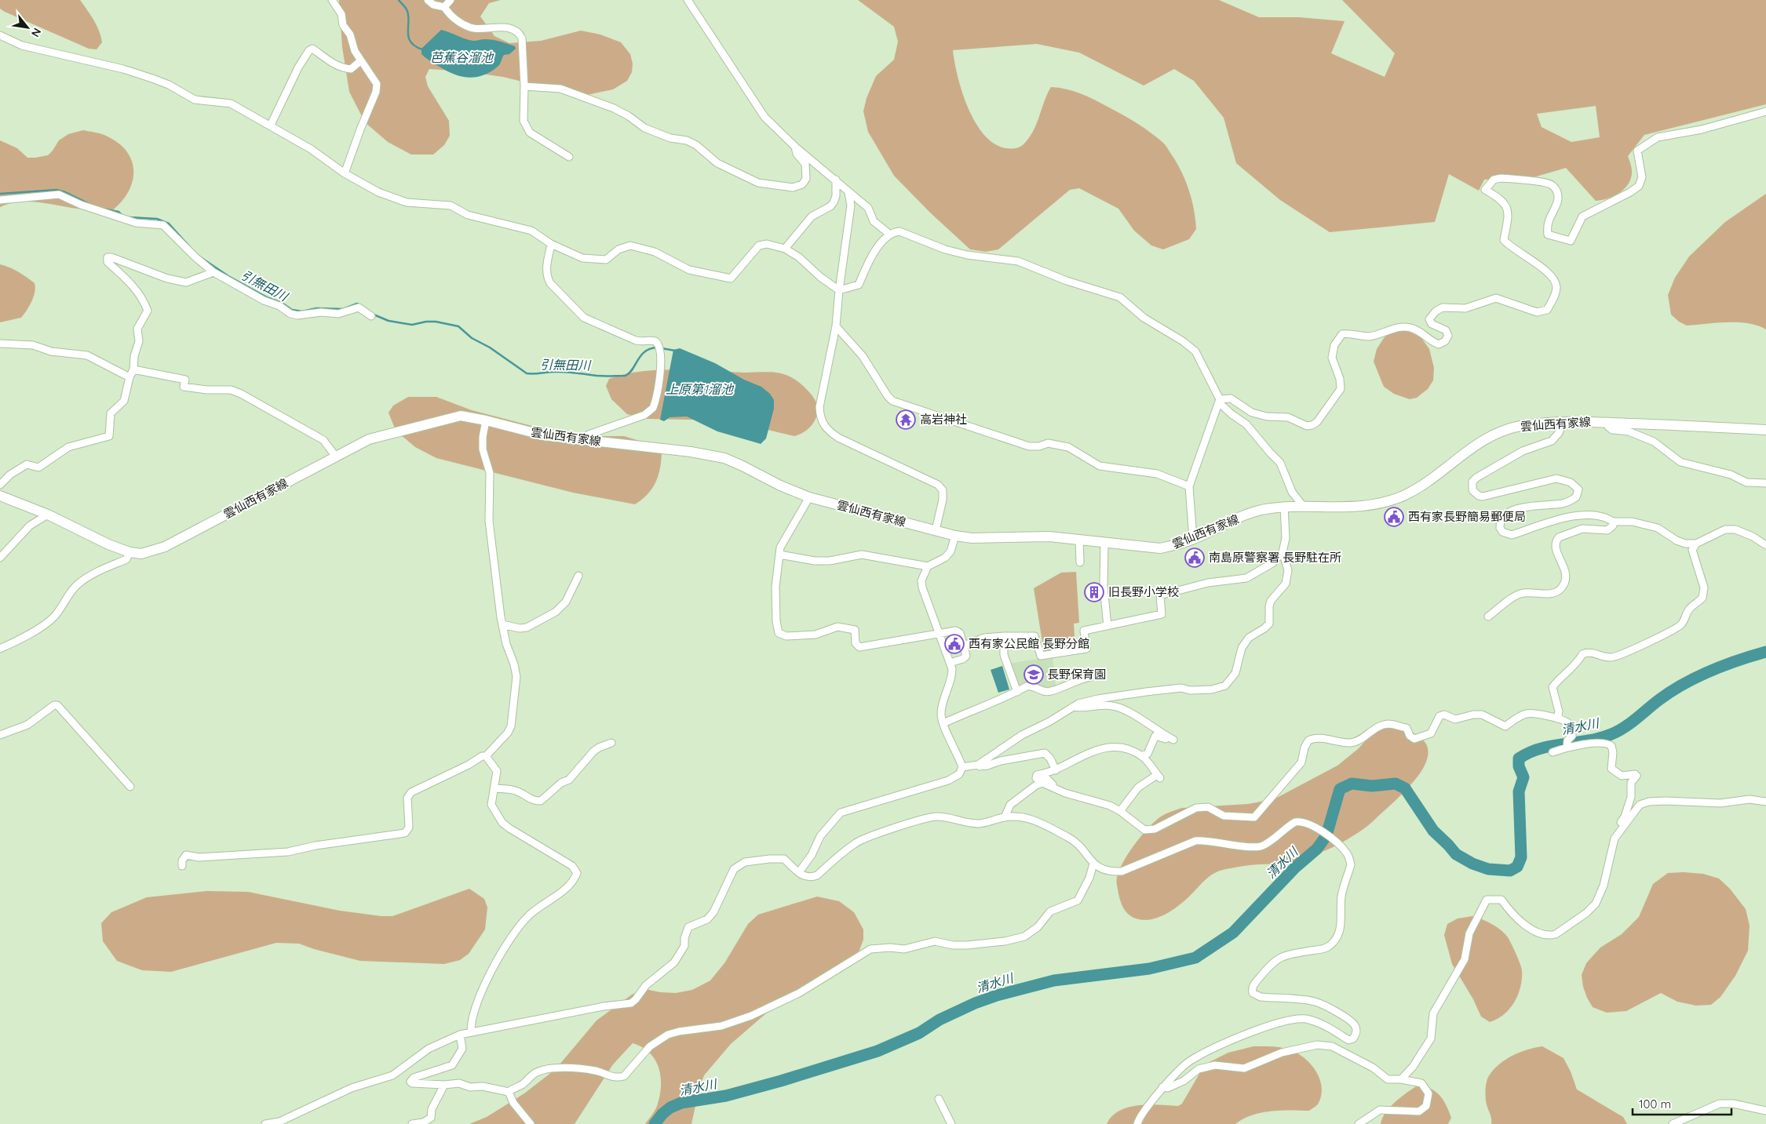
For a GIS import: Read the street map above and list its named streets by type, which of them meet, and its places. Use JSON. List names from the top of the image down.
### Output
{
  "streets": {
    "main road": ["雲仙西有家線"]
  },
  "water": [
    "芭蕉谷溜池",
    "引無田川",
    "上原第1溜池",
    "清水川"
  ],
  "places": {
    "temple": ["高岩神社"],
    "public building": ["西有家長野簡易郵便局", "南島原警察署 長野駐在所", "西有家公民館 長野分館"],
    "building": ["旧長野小学校"],
    "school or university": ["長野保育園"]
  },
  "scale_bar": "100 m",
  "north": "bottom right"
}
